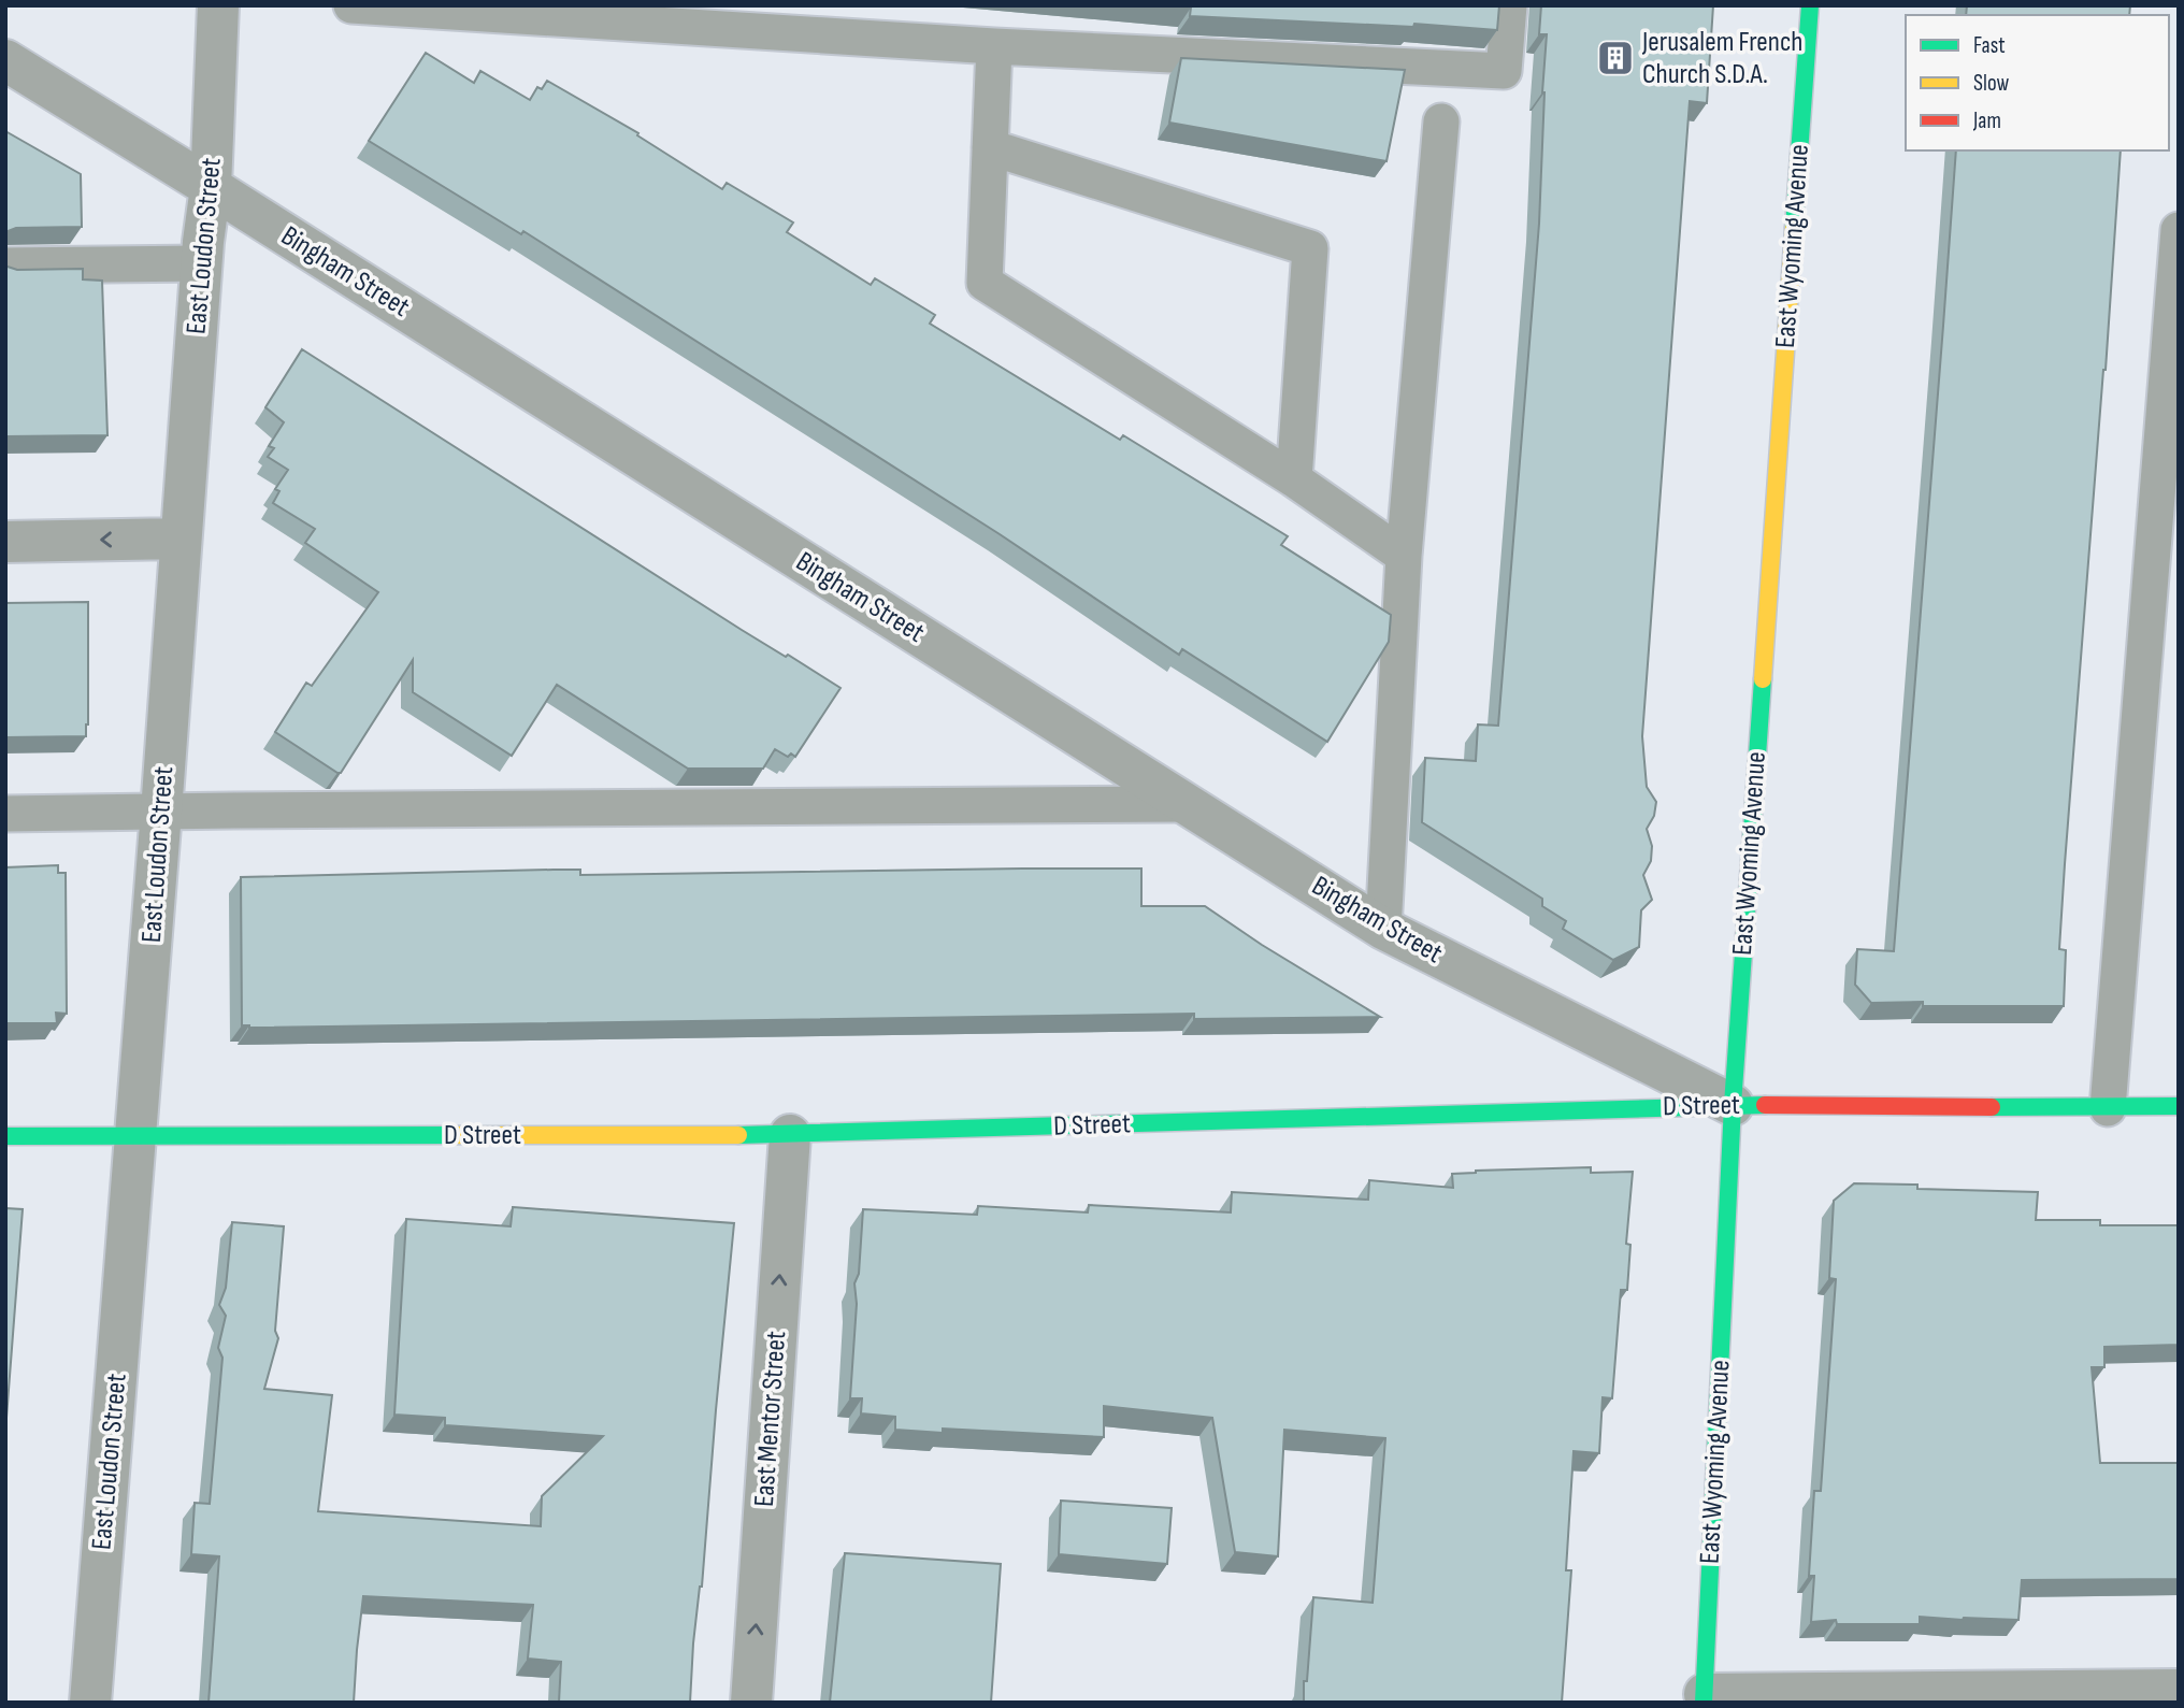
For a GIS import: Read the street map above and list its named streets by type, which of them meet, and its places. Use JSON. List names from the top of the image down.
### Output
{
  "streets": {
    "street": [
      "East Loudon Street",
      "East Wyoming Avenue",
      "Bingham Street",
      "D Street",
      "East Mentor Street"
    ]
  },
  "crossings": [
    ["East Loudon Street", "Bingham Street"],
    ["East Loudon Street", "D Street"],
    ["East Wyoming Avenue", "Bingham Street"],
    ["East Wyoming Avenue", "D Street"],
    ["Bingham Street", "D Street"],
    ["D Street", "East Mentor Street"]
  ],
  "one_way": ["East Mentor Street"],
  "places": {
    "building": ["Jerusalem French Church S.D.A."]
  },
  "legend": ["Fast", "Slow", "Jam"]
}
